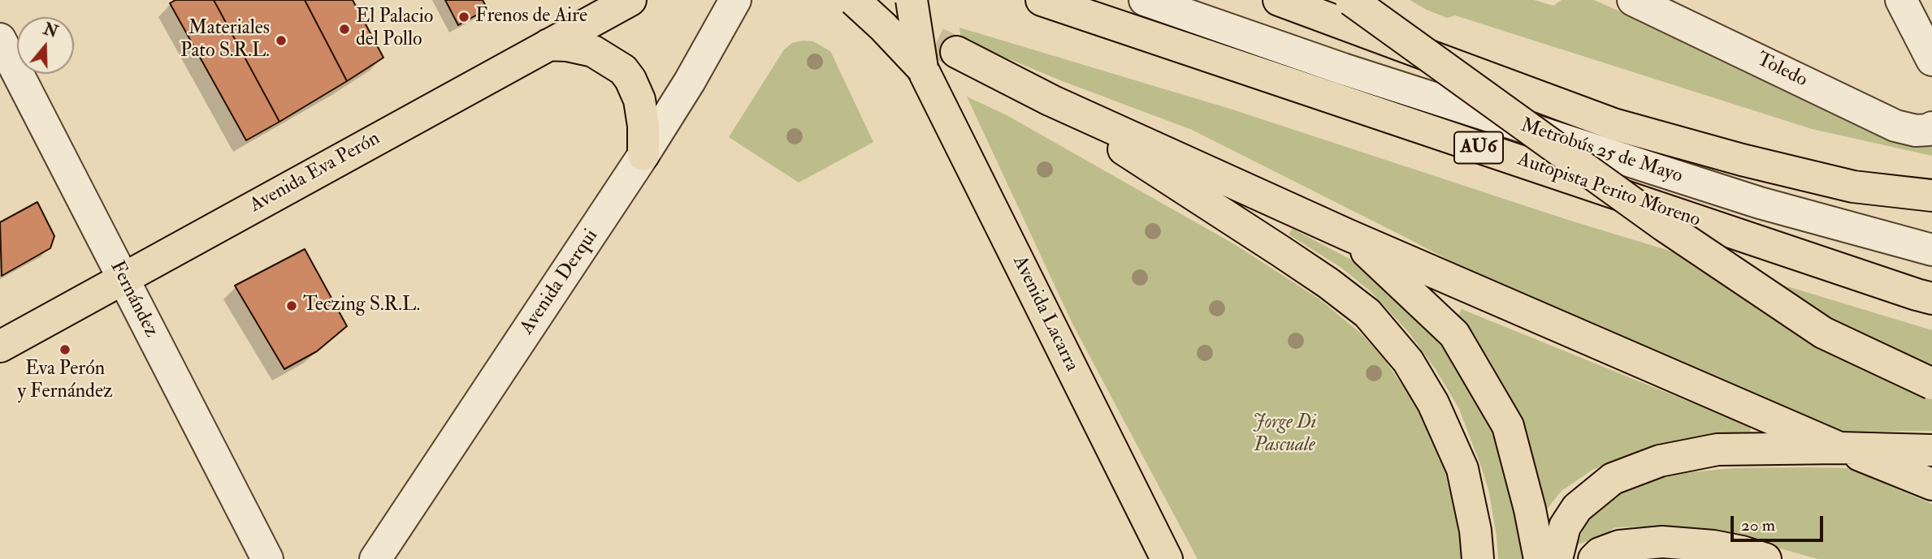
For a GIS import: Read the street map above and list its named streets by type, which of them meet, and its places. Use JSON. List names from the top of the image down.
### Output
{
  "streets": {
    "main road": [
      "AU6",
      "Avenida Eva Perón",
      "Autopista Perito Moreno",
      "Avenida Lacarra"
    ],
    "street": [
      "Toledo",
      "Metrobús 25 de Mayo",
      "Avenida Derqui",
      "Fernández"
    ]
  },
  "crossings": [
    ["Avenida Eva Perón", "Fernández"]
  ],
  "parks": ["Jorge Di Pascuale"],
  "places": [
    "Frenos de Aire",
    "El Palacio del Pollo",
    "Materiales Pato S.R.L.",
    "Teczing S.R.L.",
    "Eva Perón y Fernández"
  ],
  "scale_bar": "20 m",
  "north": "top"
}
